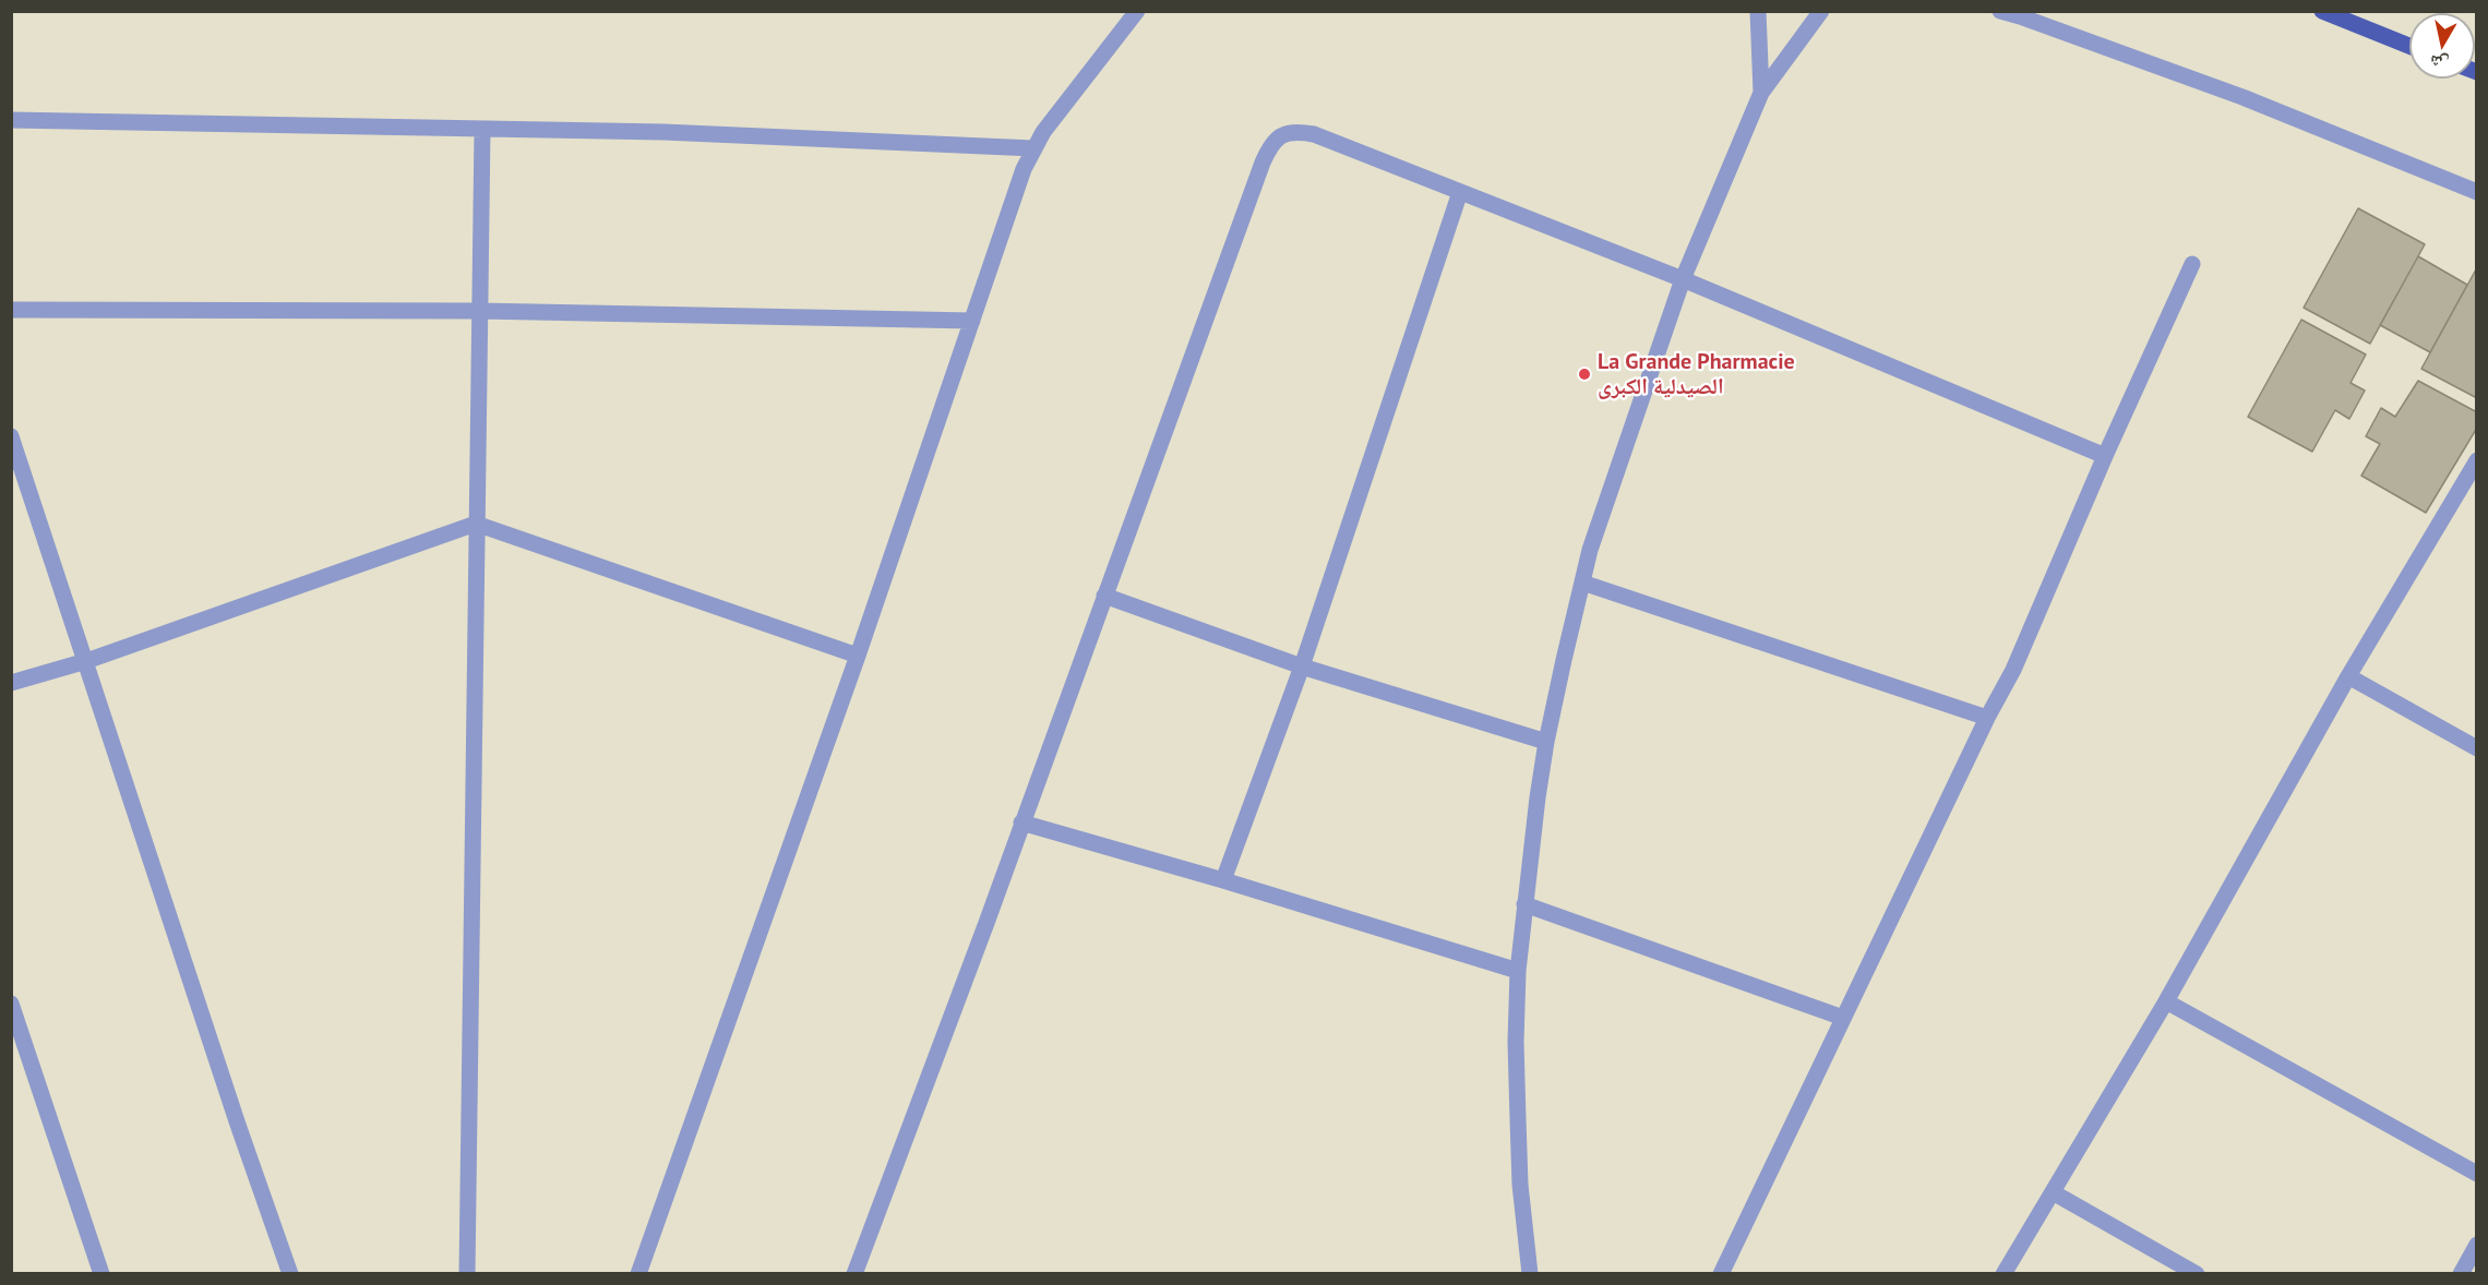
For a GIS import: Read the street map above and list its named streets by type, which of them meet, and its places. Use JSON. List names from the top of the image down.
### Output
{
  "places": ["La Grande Pharmacie الصيدلية الكبرى"],
  "north": "bottom"
}
